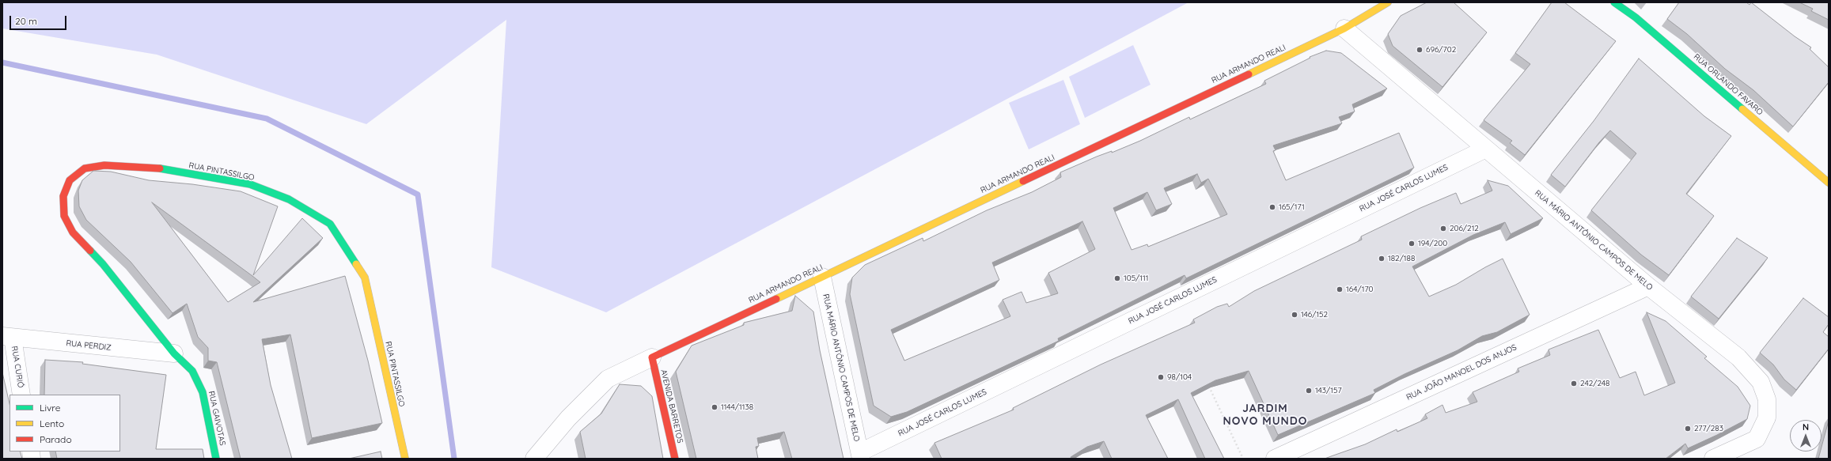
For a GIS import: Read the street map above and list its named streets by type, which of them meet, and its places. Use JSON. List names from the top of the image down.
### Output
{
  "streets": {
    "street": [
      "RUA ARMANDO REALI",
      "RUA ORLANDO FAVARO",
      "RUA PINTASSILGO",
      "RUA JOSÉ CARLOS LUMES",
      "RUA MÁRIO ANTÔNIO CAMPOS DE MELO",
      "RUA PERDIZ",
      "RUA CURIÓ",
      "RUA JOÃO MANOEL DOS ANJOS",
      "AVENIDA BARRETOS",
      "RUA GAIVOTAS"
    ]
  },
  "crossings": [
    ["RUA ARMANDO REALI", "RUA MÁRIO ANTÔNIO CAMPOS DE MELO"],
    ["RUA ARMANDO REALI", "AVENIDA BARRETOS"],
    ["RUA PINTASSILGO", "RUA PERDIZ"],
    ["RUA PINTASSILGO", "RUA GAIVOTAS"],
    ["RUA JOSÉ CARLOS LUMES", "RUA MÁRIO ANTÔNIO CAMPOS DE MELO"],
    ["RUA MÁRIO ANTÔNIO CAMPOS DE MELO", "RUA JOÃO MANOEL DOS ANJOS"],
    ["RUA PERDIZ", "RUA CURIÓ"],
    ["RUA PERDIZ", "RUA GAIVOTAS"]
  ],
  "districts": ["JARDIM NOVO MUNDO"],
  "places": [
    "696/702",
    "165/171",
    "206/212",
    "194/200",
    "182/188",
    "105/111",
    "164/170",
    "146/152",
    "98/104",
    "242/248",
    "143/157",
    "1144/1138",
    "277/283"
  ],
  "legend": ["Livre", "Lento", "Parado"],
  "scale_bar": "20 m",
  "north": "top"
}
